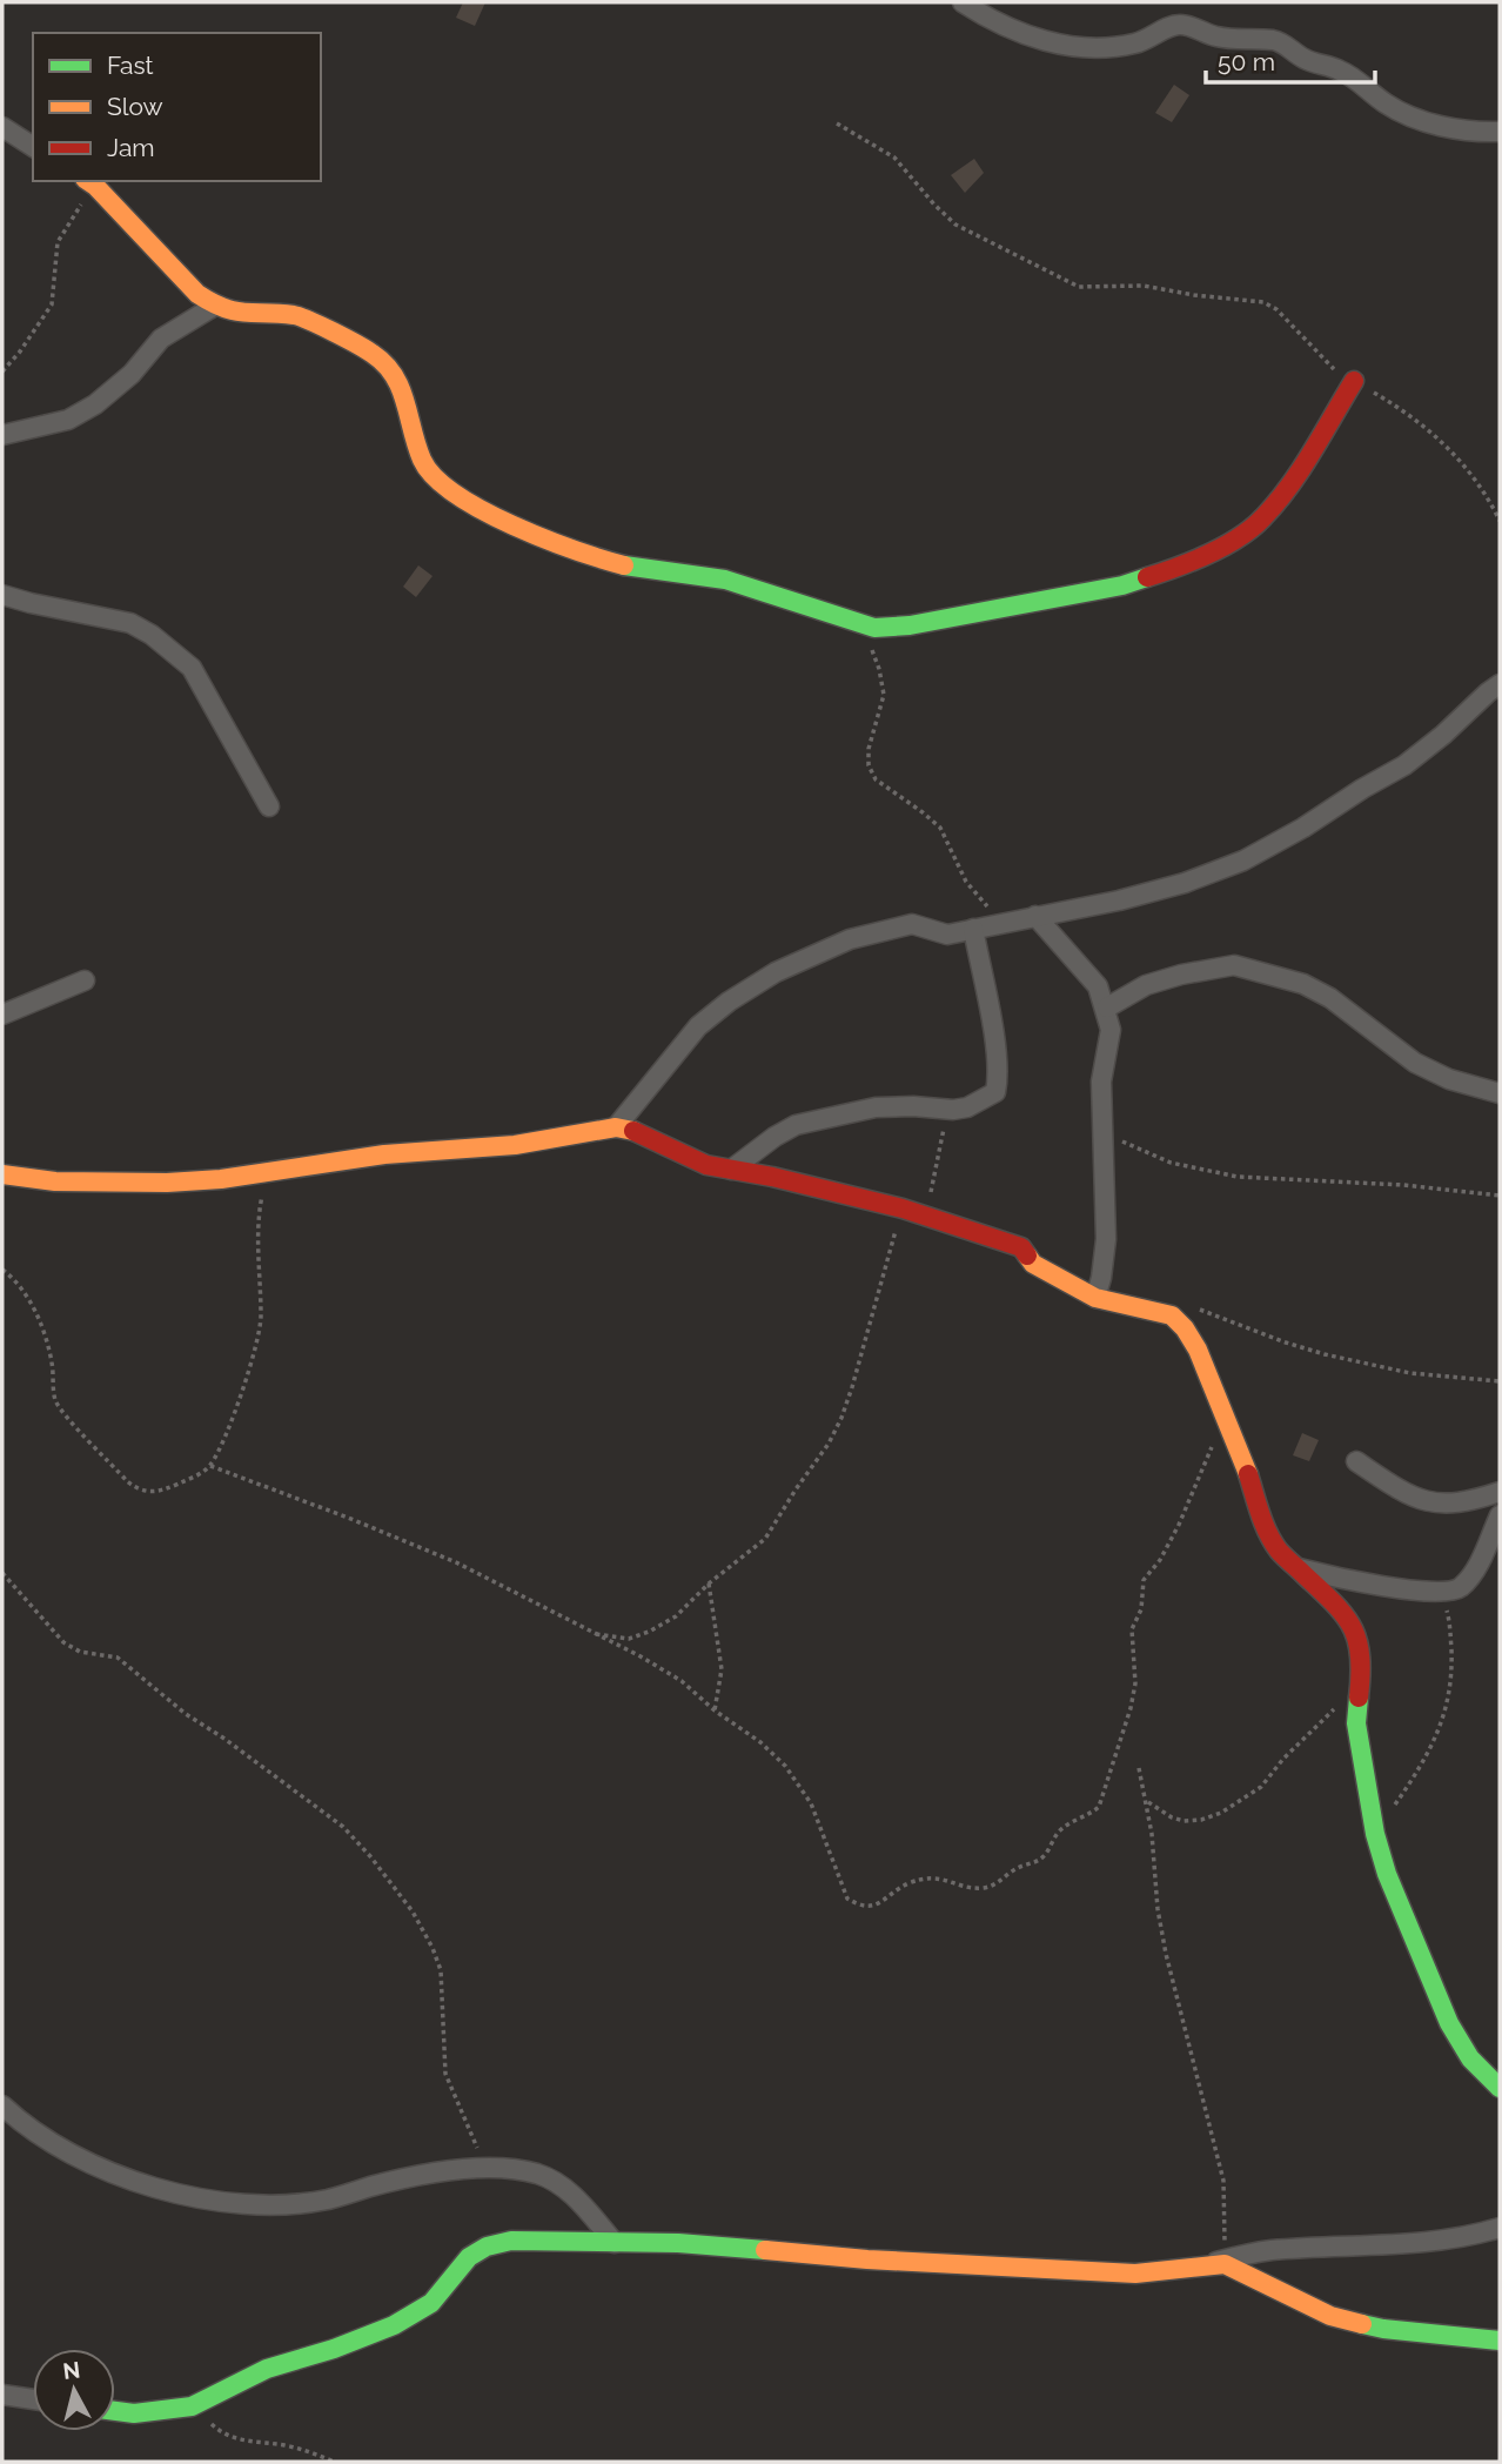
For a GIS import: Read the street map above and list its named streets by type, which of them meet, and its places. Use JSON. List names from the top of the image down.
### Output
{
  "legend": ["Fast", "Slow", "Jam"],
  "scale_bar": "50 m",
  "north": "top"
}
